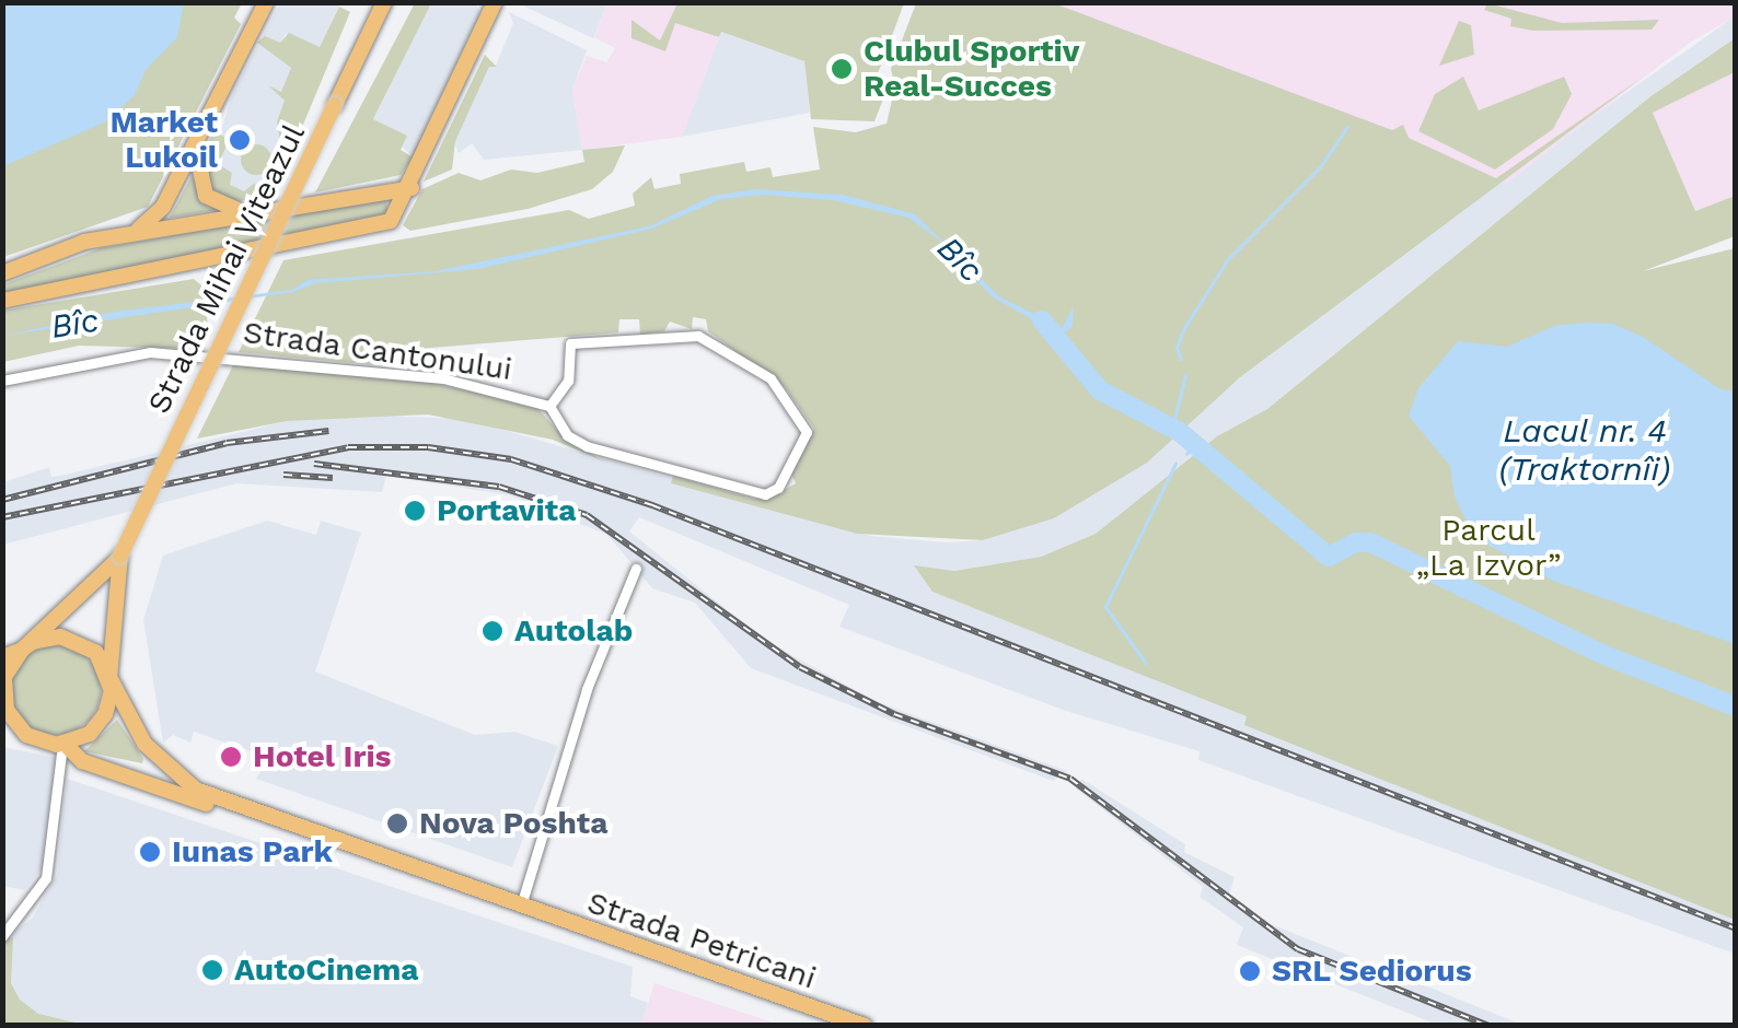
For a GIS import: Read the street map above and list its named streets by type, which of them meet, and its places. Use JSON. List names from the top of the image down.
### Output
{
  "streets": {
    "main road": ["Strada Mihai Viteazul", "Strada Petricani"],
    "street": ["Strada Cantonului"]
  },
  "crossings": [
    ["Strada Mihai Viteazul", "Strada Petricani"]
  ],
  "water": ["Bîc", "Lacul nr. 4 (Traktornîi)"],
  "parks": ["Parcul „La Izvor”"],
  "places": [
    "Clubul Sportiv Real-Succes",
    "Market Lukoil",
    "Portavita",
    "Autolab",
    "Hotel Iris",
    "Nova Poshta",
    "Iunas Park",
    "AutoCinema",
    "SRL Sediorus"
  ]
}
